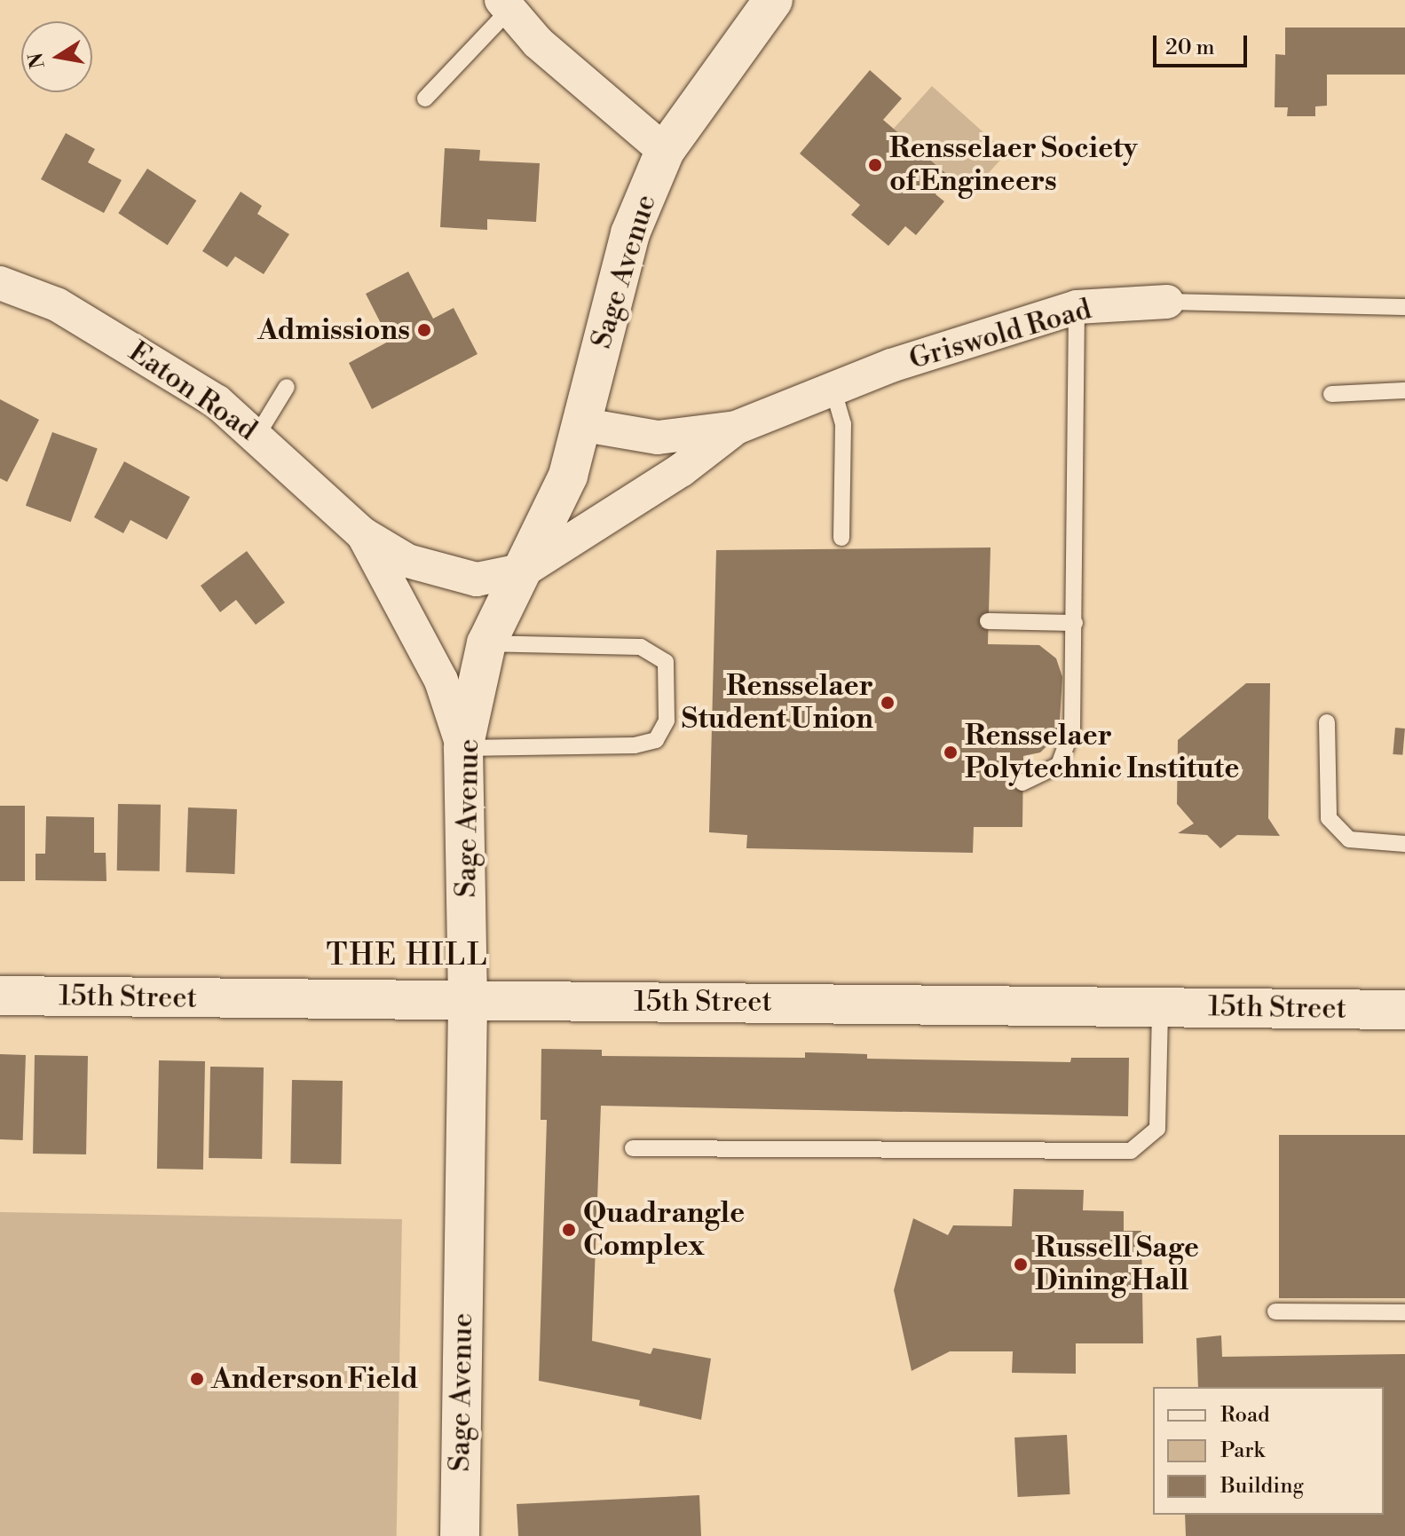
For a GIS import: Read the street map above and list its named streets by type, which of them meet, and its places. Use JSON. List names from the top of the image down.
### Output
{
  "streets": {
    "street": [
      "Sage Avenue",
      "Griswold Road",
      "Eaton Road",
      "15th Street"
    ]
  },
  "crossings": [
    ["Sage Avenue", "Griswold Road"],
    ["Sage Avenue", "Eaton Road"],
    ["Sage Avenue", "15th Street"],
    ["Griswold Road", "Eaton Road"]
  ],
  "districts": ["THE HILL"],
  "places": [
    "Rensselaer Society of Engineers",
    "Admissions",
    "Rensselaer Student Union",
    "Rensselaer Polytechnic Institute",
    "Quadrangle Complex",
    "Russell Sage Dining Hall",
    "Anderson Field"
  ],
  "legend": ["Road", "Park", "Building"],
  "scale_bar": "20 m",
  "north": "left"
}
